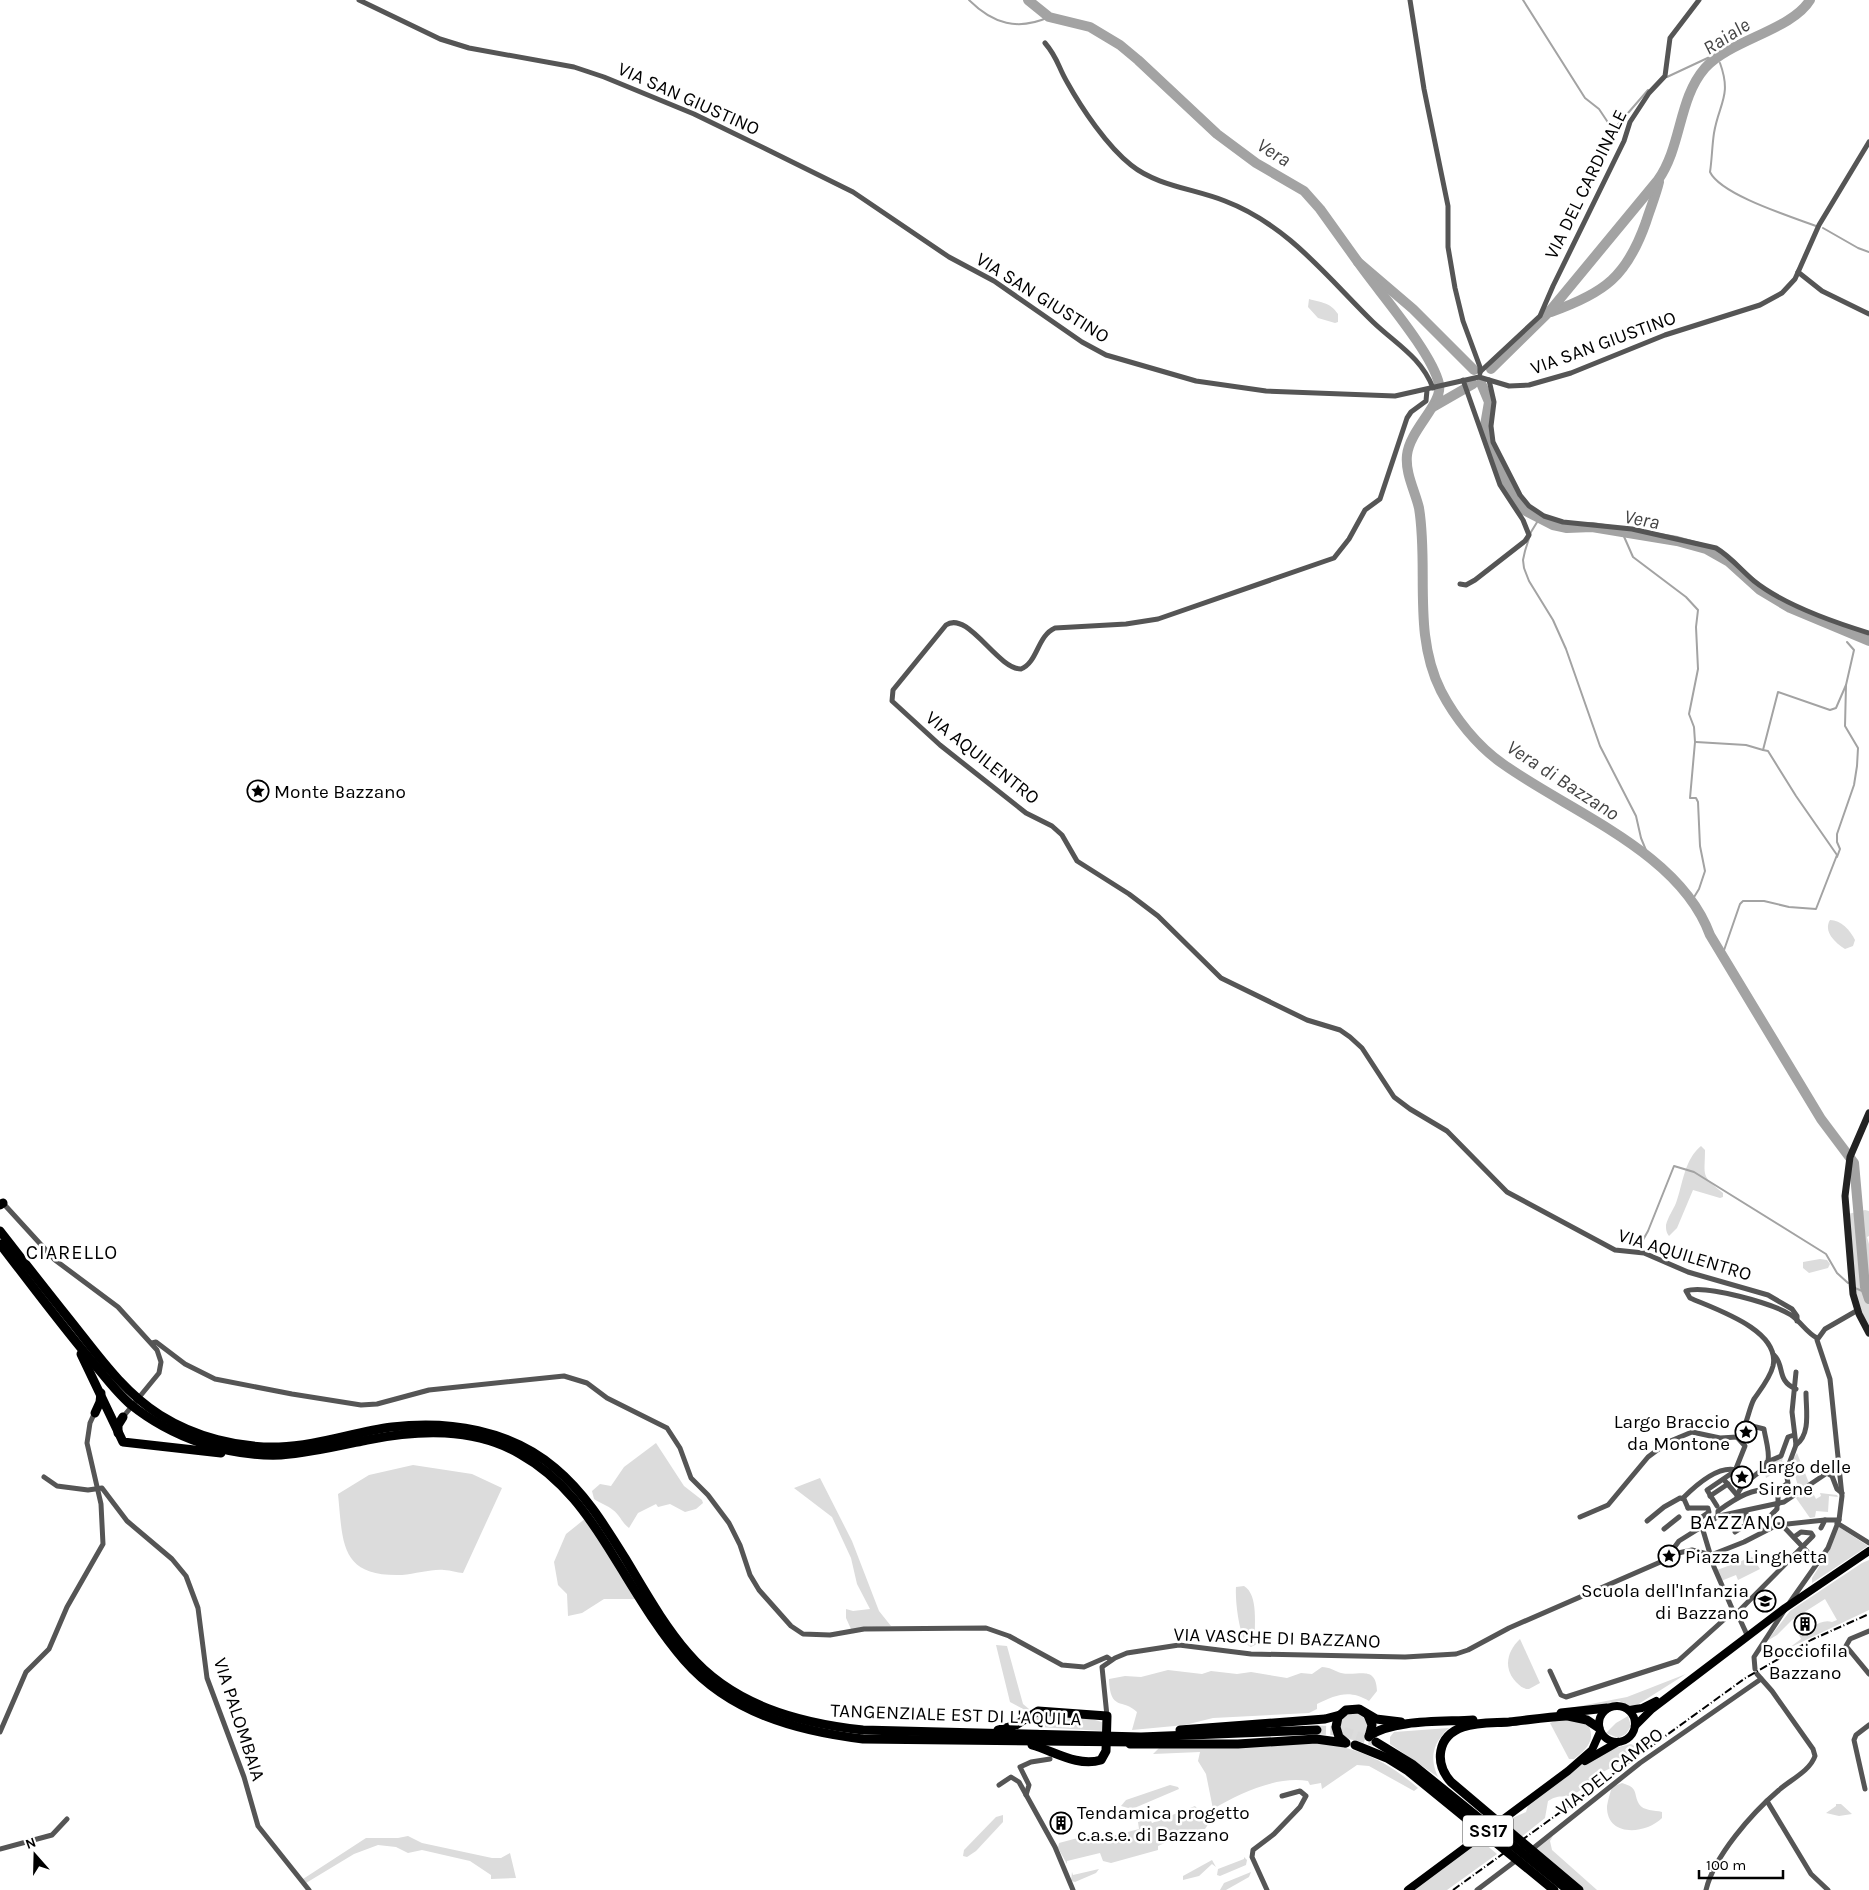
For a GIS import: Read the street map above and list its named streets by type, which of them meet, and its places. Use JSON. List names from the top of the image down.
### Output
{
  "streets": {
    "highway": ["TANGENZIALE EST DI L'AQUILA"],
    "main road": ["SS17"],
    "street": [
      "VIA SAN GIUSTINO",
      "VIA DEL CARDINALE",
      "VIA AQUILENTRO",
      "VIA VASCHE DI BAZZANO",
      "VIA PALOMBAIA",
      "VIA DEL CAMPO"
    ]
  },
  "crossings": [
    ["VIA SAN GIUSTINO", "VIA DEL CARDINALE"],
    ["VIA SAN GIUSTINO", "VIA AQUILENTRO"]
  ],
  "districts": ["CIARELLO", "BAZZANO"],
  "water": ["Raiale", "Vera", "Vera di Bazzano"],
  "places": {
    "place": [
      "Monte Bazzano",
      "Largo Braccio da Montone",
      "Largo delle Sirene",
      "Piazza Linghetta"
    ],
    "school or university": ["Scuola dell'Infanzia di Bazzano"],
    "building": ["Bocciofila Bazzano", "Tendamica progetto c.a.s.e. di Bazzano"]
  },
  "scale_bar": "100 m",
  "north": "top"
}
